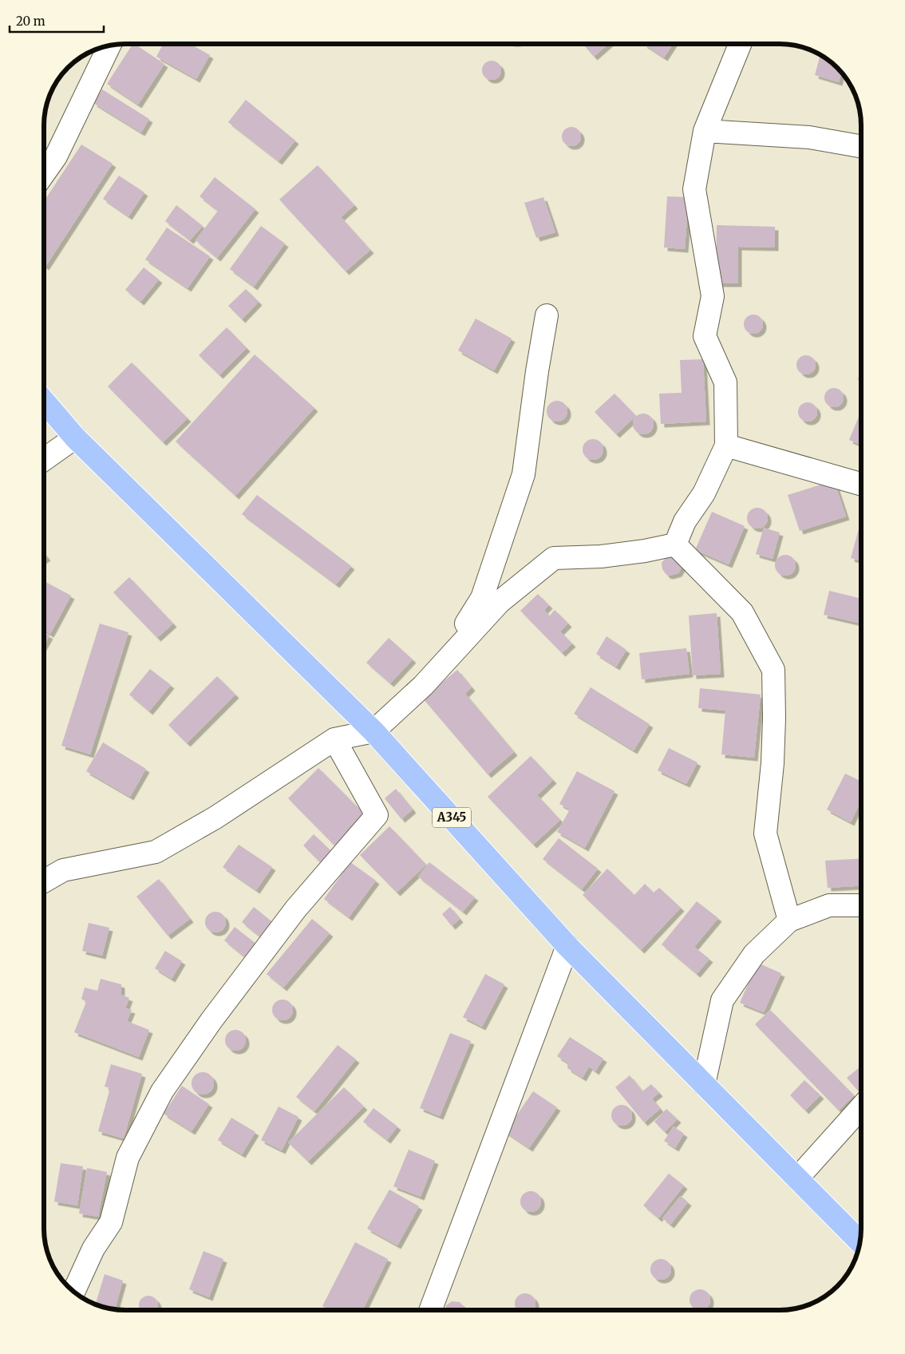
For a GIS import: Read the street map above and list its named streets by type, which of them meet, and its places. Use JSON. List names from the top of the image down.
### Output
{
  "streets": {
    "highway": ["A345"]
  },
  "scale_bar": "20 m"
}
